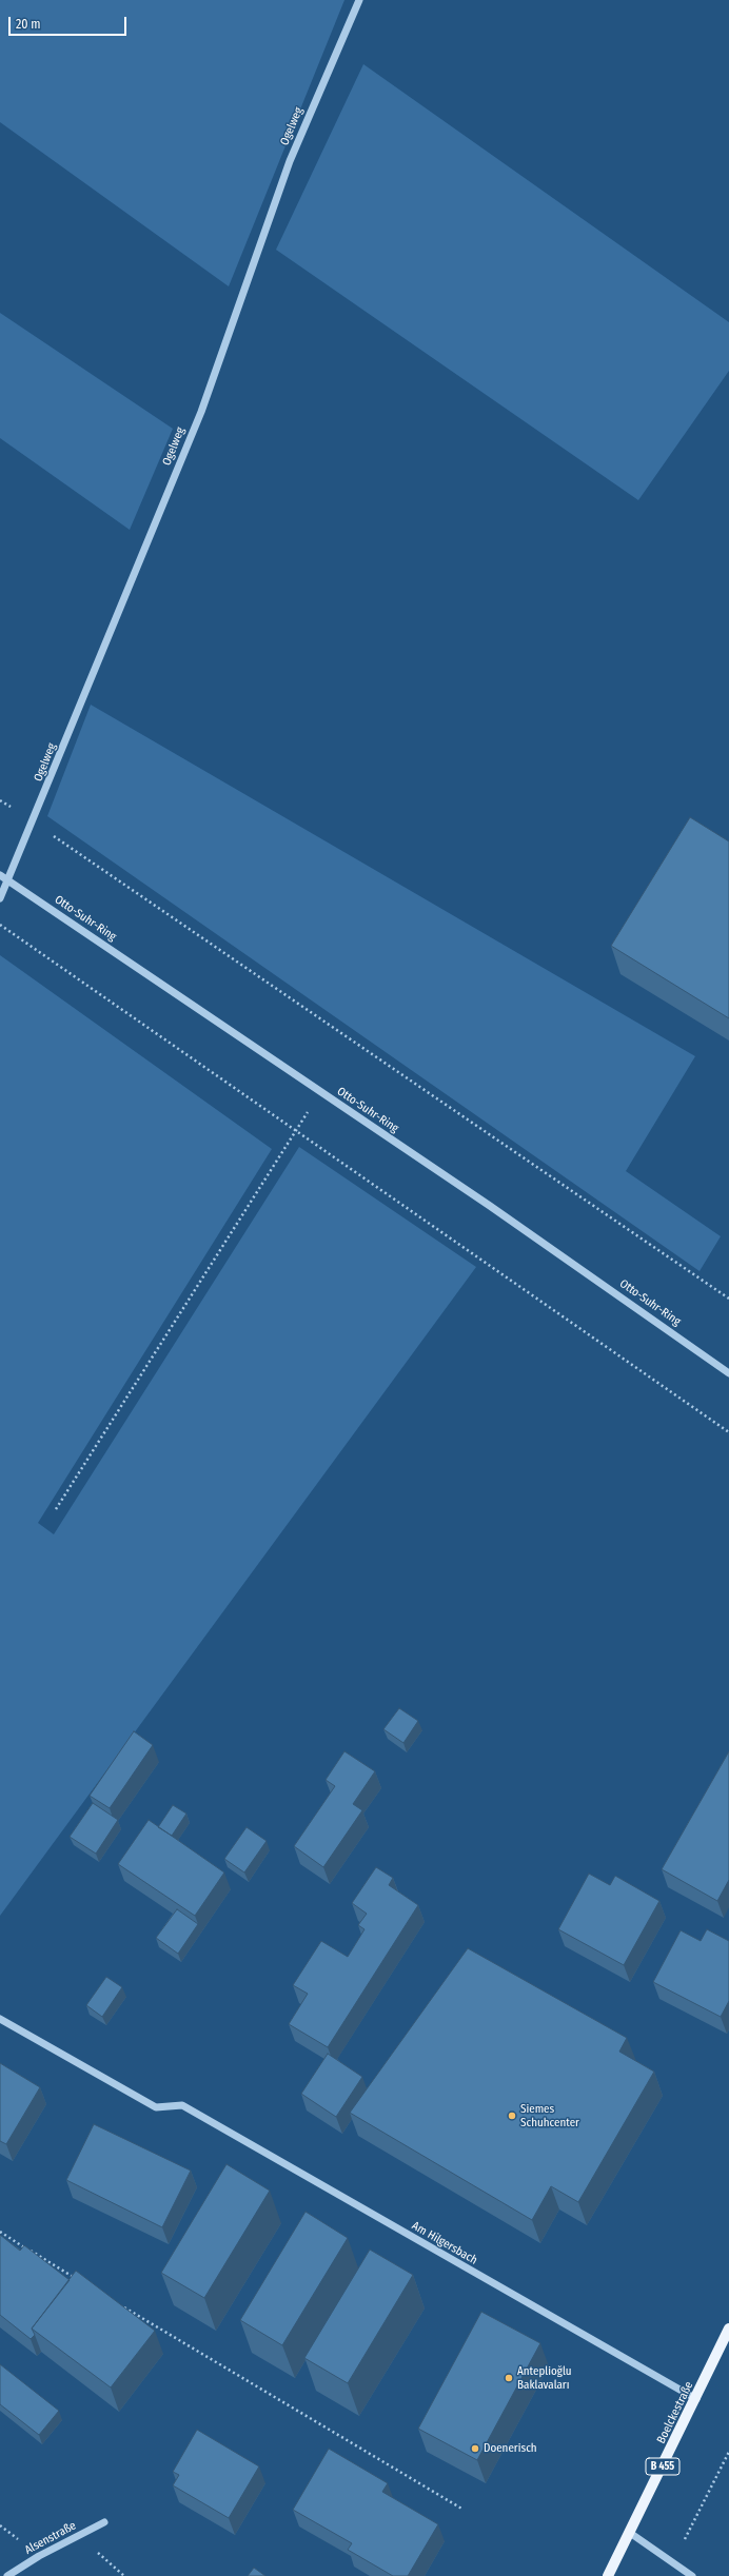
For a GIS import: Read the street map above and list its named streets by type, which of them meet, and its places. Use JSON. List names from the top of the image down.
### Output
{
  "streets": {
    "main road": ["Boelckestraße", "B 455"],
    "street": [
      "Ogelweg",
      "Otto-Suhr-Ring",
      "Am Hilgersbach",
      "Alsenstraße"
    ]
  },
  "crossings": [
    ["Ogelweg", "Otto-Suhr-Ring"],
    ["Am Hilgersbach", "Boelckestraße"]
  ],
  "places": ["Siemes Schuhcenter", "Anteplioğlu Baklavaları", "Doenerisch"],
  "scale_bar": "20 m"
}
